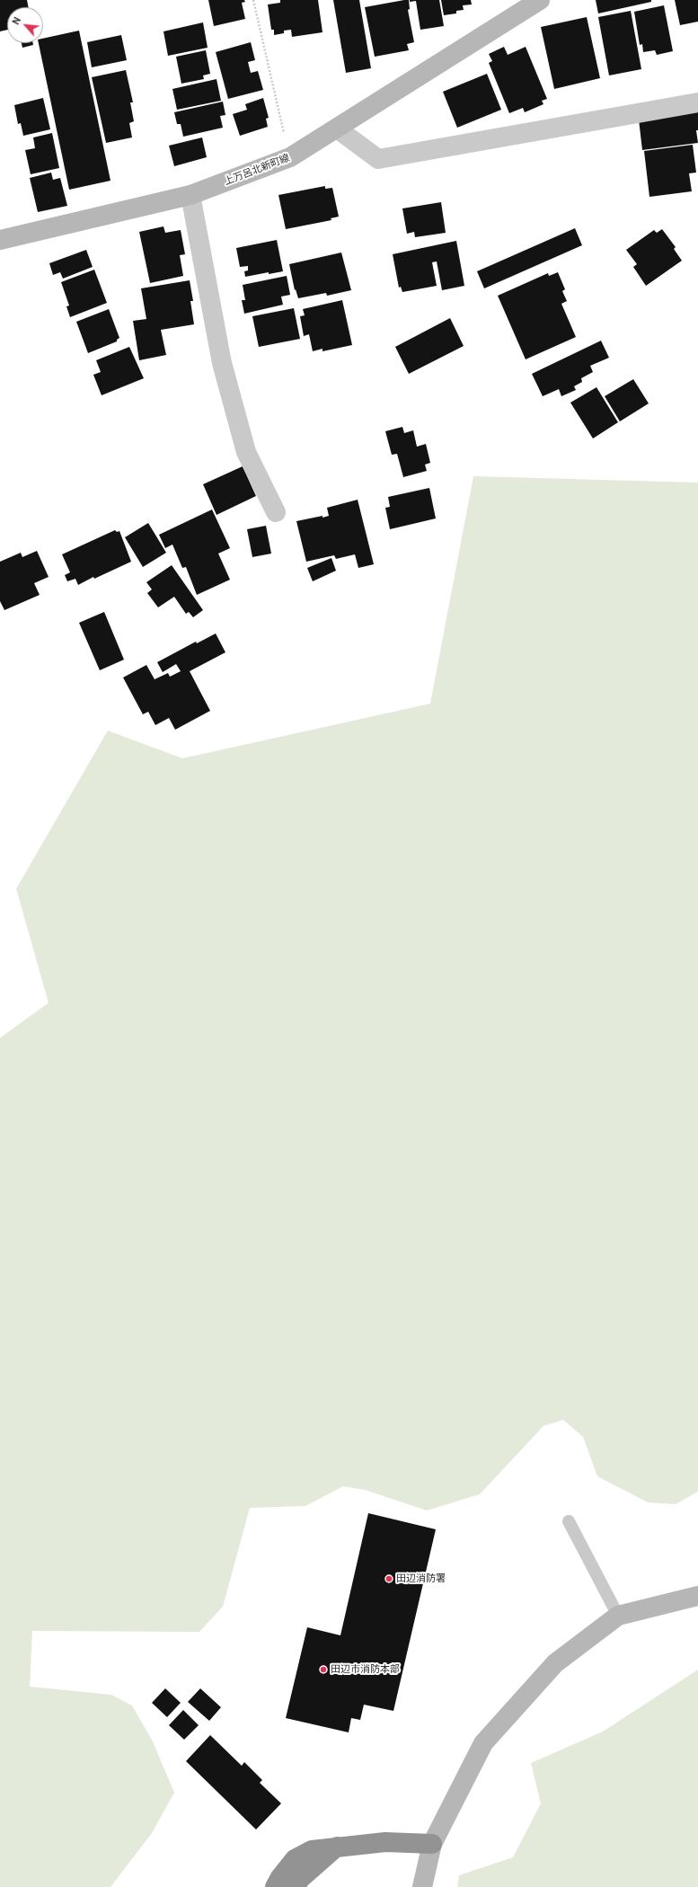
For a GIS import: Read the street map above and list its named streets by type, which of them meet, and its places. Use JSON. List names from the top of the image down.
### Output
{
  "streets": {
    "main road": ["上万呂北新町線"]
  },
  "places": ["田辺消防署", "田辺市消防本部"],
  "north": "top left"
}
